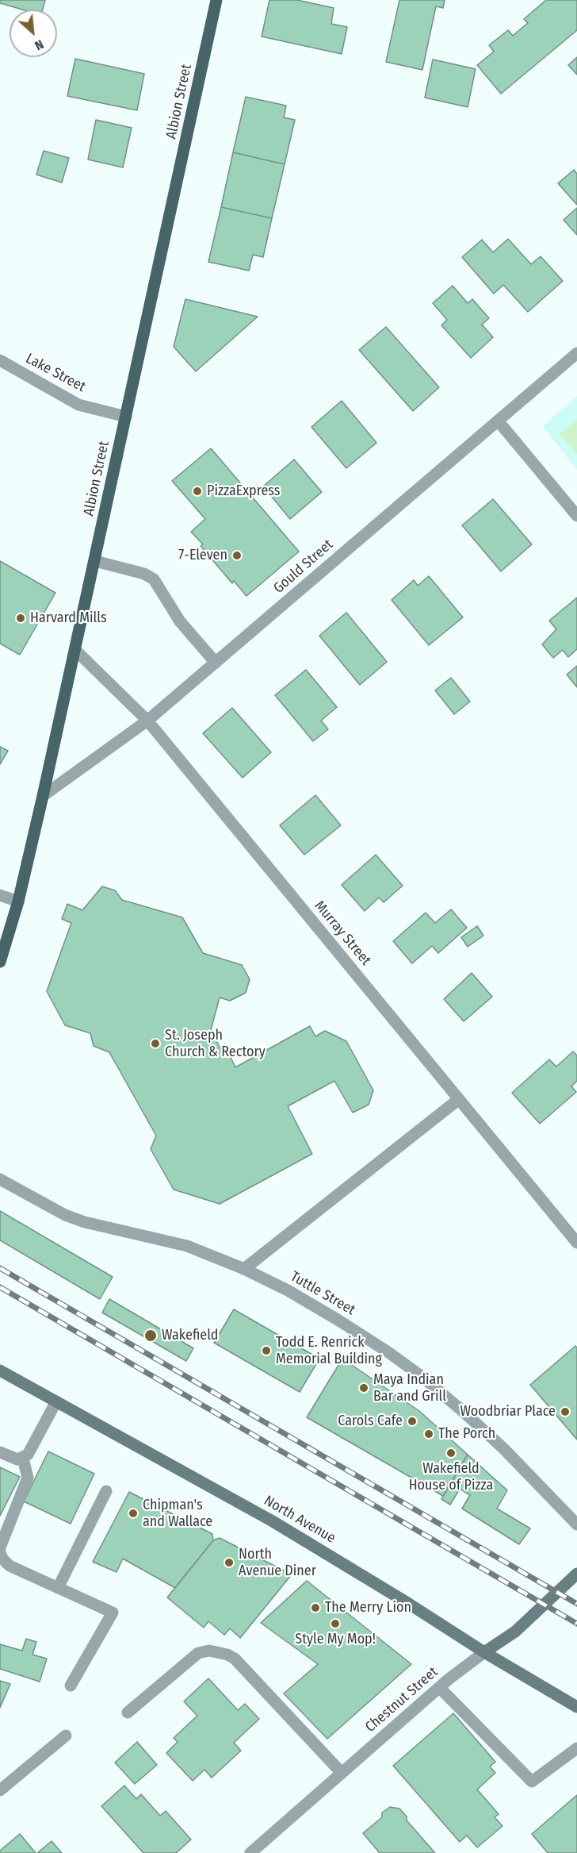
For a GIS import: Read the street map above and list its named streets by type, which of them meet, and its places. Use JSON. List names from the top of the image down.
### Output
{
  "streets": {
    "main road": ["Albion Street", "North Avenue", "Chestnut Street"],
    "street": [
      "Lake Street",
      "Gould Street",
      "Murray Street",
      "Tuttle Street"
    ]
  },
  "crossings": [
    ["Albion Street", "Lake Street"],
    ["Albion Street", "Gould Street"],
    ["Albion Street", "Murray Street"],
    ["Gould Street", "Murray Street"],
    ["North Avenue", "Chestnut Street"]
  ],
  "places": [
    "PizzaExpress",
    "7-Eleven",
    "Harvard Mills",
    "St. Joseph Church & Rectory",
    "Wakefield",
    "Todd E. Renrick Memorial Building",
    "Maya Indian Bar and Grill",
    "Woodbriar Place",
    "Carols Cafe",
    "The Porch",
    "Wakefield House of Pizza",
    "Chipman's and Wallace",
    "North Avenue Diner",
    "The Merry Lion",
    "Style My Mop!"
  ],
  "north": "bottom right"
}
